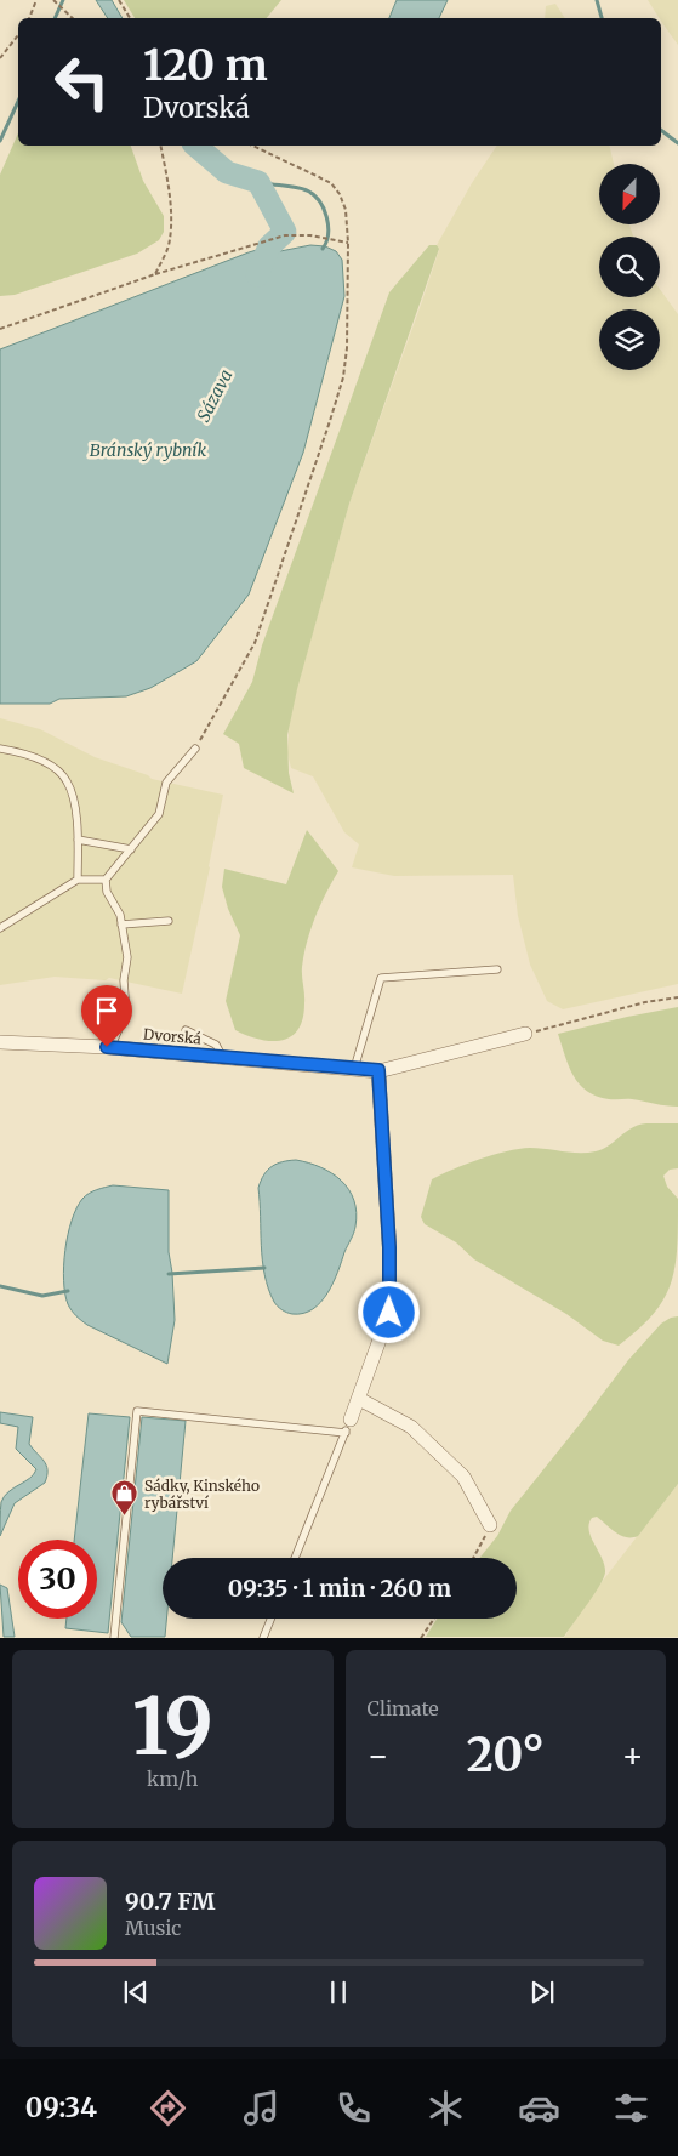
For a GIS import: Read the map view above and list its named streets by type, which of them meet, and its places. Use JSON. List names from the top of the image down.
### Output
{
  "streets": {
    "street": ["Dvorská"]
  },
  "water": ["Sázava", "Bránský rybník"],
  "places": {
    "shop": ["Sádky, Kinského rybářství"]
  },
  "north": "bottom",
  "page": {
    "turn": ["120 m", "Dvorská"],
    "limit": "30",
    "trip": "09:35 · 1 min · 260 m",
    "tile": [
      ["19", "km/h"],
      "Climate"
    ],
    "heat": ["−", "20°", "+"],
    "song": ["90.7 FM", "Music"],
    "tabs": "09:34"
  }
}
